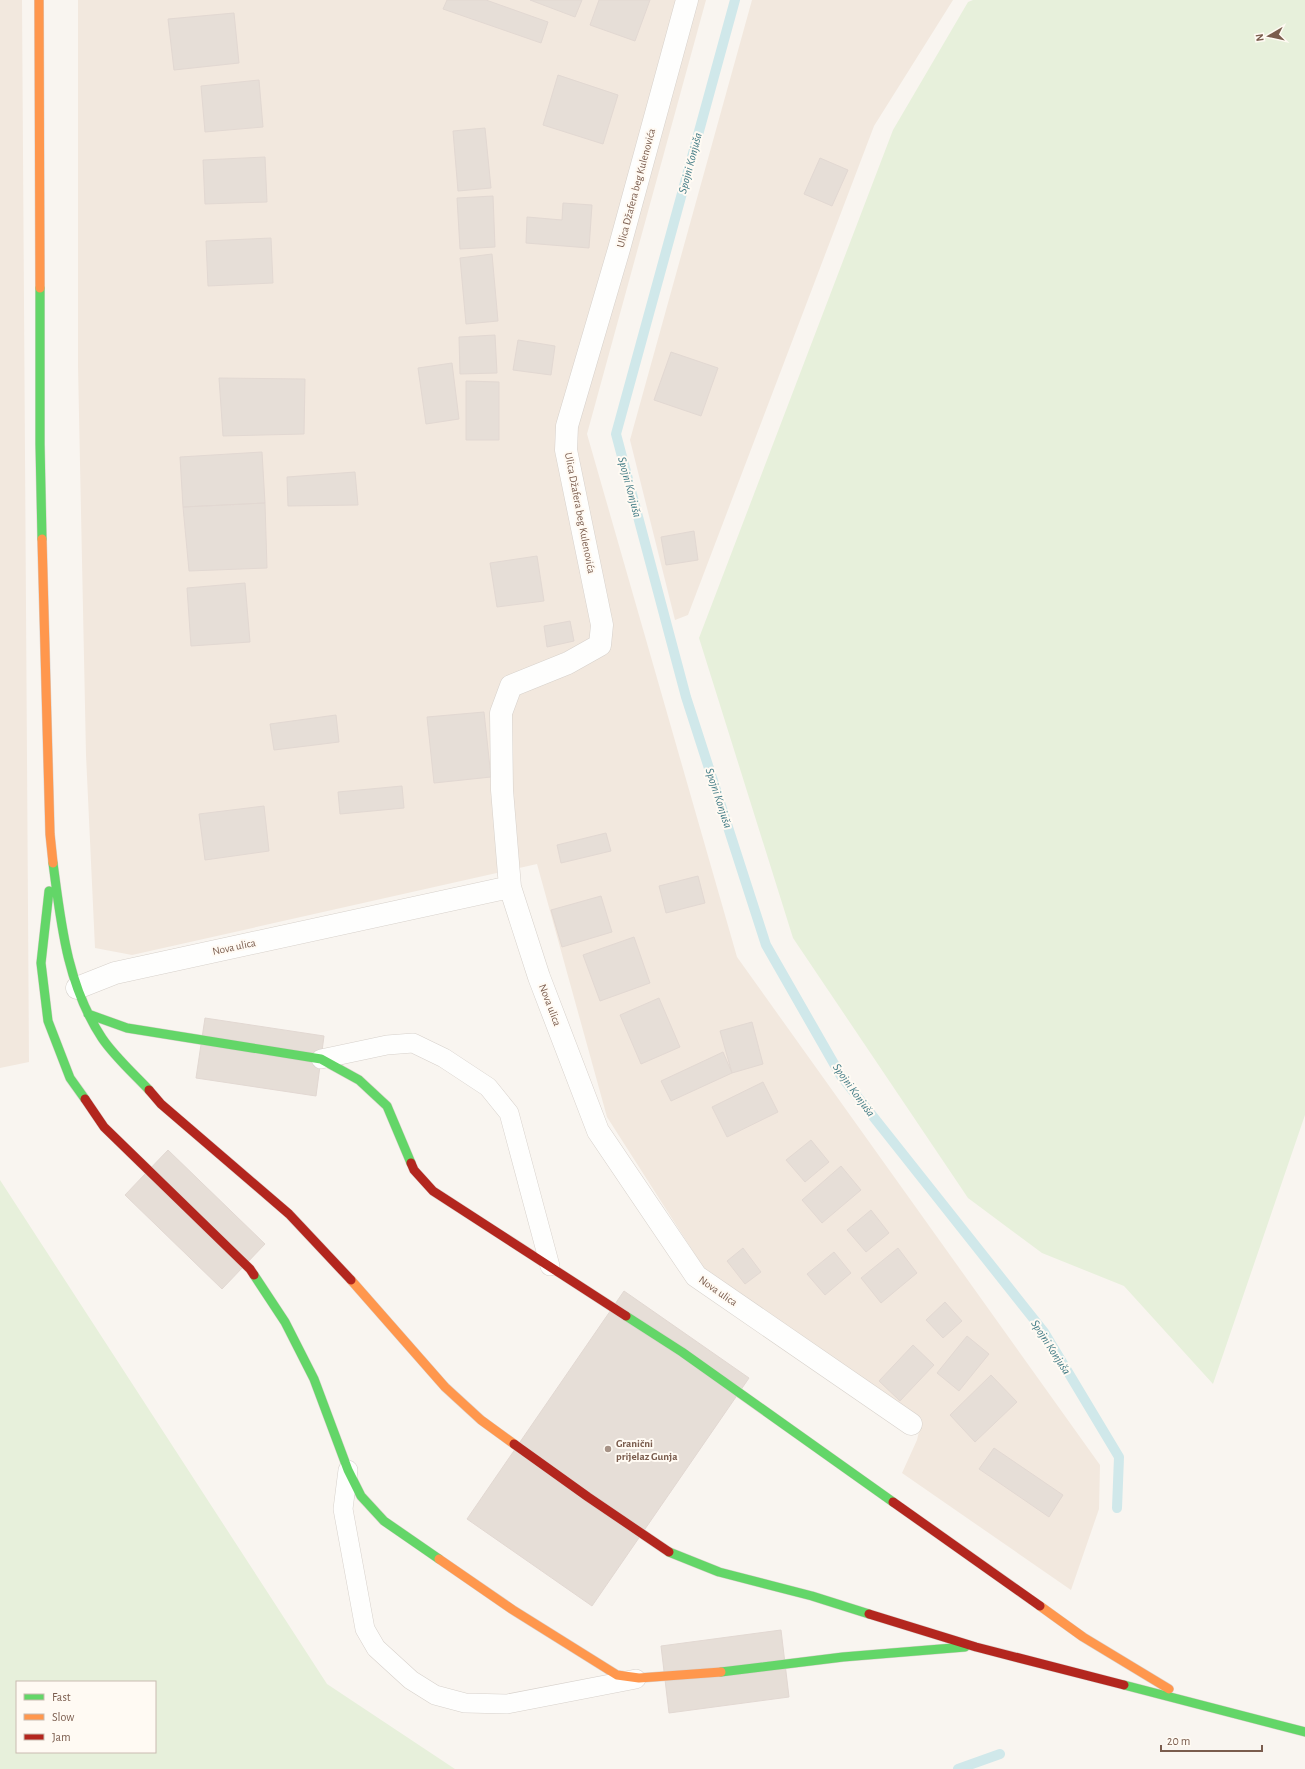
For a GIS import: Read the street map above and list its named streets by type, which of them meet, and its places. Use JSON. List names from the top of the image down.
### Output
{
  "streets": {
    "street": ["Ulica Džafera beg Kulenovića", "Nova ulica"]
  },
  "crossings": [
    ["Ulica Džafera beg Kulenovića", "Nova ulica"]
  ],
  "water": ["Spojni Konjuša"],
  "places": ["Granični prijelaz Gunja"],
  "legend": ["Fast", "Slow", "Jam"],
  "scale_bar": "20 m",
  "north": "left"
}
